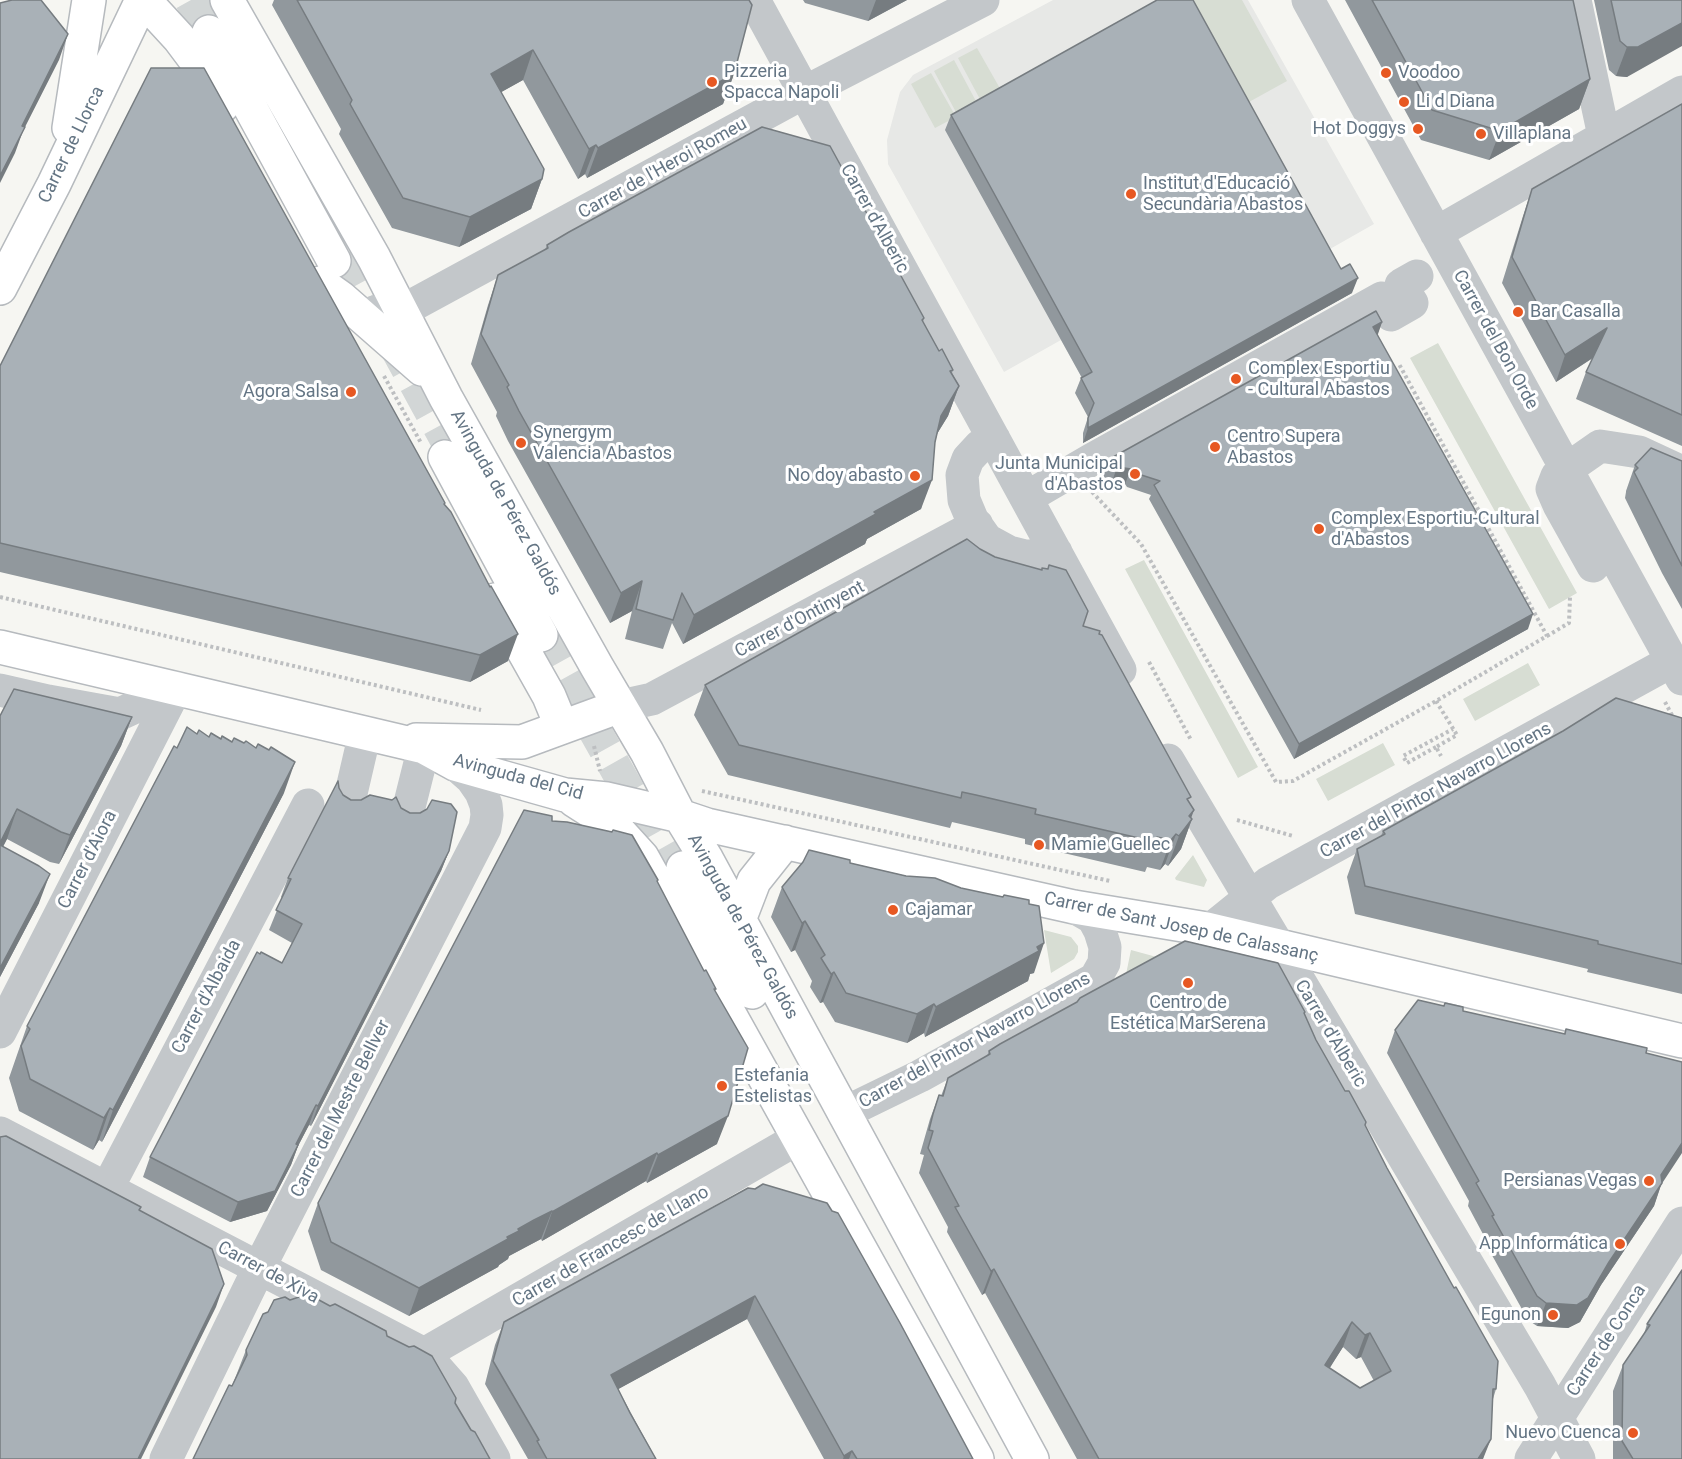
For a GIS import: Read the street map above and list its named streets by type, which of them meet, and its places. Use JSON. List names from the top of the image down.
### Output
{
  "streets": {
    "main road": [
      "Carrer de Llorca",
      "Avinguda de Pérez Galdós",
      "Avinguda del Cid",
      "Carrer de Sant Josep de Calassanç"
    ],
    "street": [
      "Carrer de l'Heroi Romeu",
      "Carrer d'Alberic",
      "Carrer del Bon Orde",
      "Carrer d'Ontinyent",
      "Carrer del Pintor Navarro Llorens",
      "Carrer d'Aiora",
      "Carrer d'Albaida",
      "Carrer del Mestre Bellver",
      "Carrer de Francesc de Llano",
      "Carrer de Xiva",
      "Carrer de Conca"
    ]
  },
  "crossings": [
    ["Carrer de Llorca", "Avinguda de Pérez Galdós"],
    ["Carrer de l'Heroi Romeu", "Carrer d'Alberic"],
    ["Carrer de l'Heroi Romeu", "Avinguda de Pérez Galdós"],
    ["Carrer d'Alberic", "Carrer del Pintor Navarro Llorens"],
    ["Carrer d'Alberic", "Carrer de Sant Josep de Calassanç"],
    ["Carrer d'Alberic", "Carrer de Conca"],
    ["Carrer del Bon Orde", "Carrer del Pintor Navarro Llorens"],
    ["Avinguda de Pérez Galdós", "Carrer d'Ontinyent"],
    ["Avinguda de Pérez Galdós", "Avinguda del Cid"],
    ["Avinguda de Pérez Galdós", "Carrer del Pintor Navarro Llorens"],
    ["Avinguda de Pérez Galdós", "Carrer de Sant Josep de Calassanç"],
    ["Carrer d'Ontinyent", "Avinguda del Cid"],
    ["Avinguda del Cid", "Carrer d'Aiora"],
    ["Avinguda del Cid", "Carrer de Sant Josep de Calassanç"],
    ["Avinguda del Cid", "Carrer del Mestre Bellver"],
    ["Carrer del Pintor Navarro Llorens", "Carrer de Sant Josep de Calassanç"],
    ["Carrer d'Albaida", "Carrer de Xiva"],
    ["Carrer del Mestre Bellver", "Carrer de Xiva"],
    ["Carrer de Francesc de Llano", "Carrer de Xiva"]
  ],
  "places": [
    "Voodoo",
    "Pizzeria Spacca Napoli",
    "Li d Diana",
    "Hot Doggys",
    "Villaplana",
    "Institut d'Educació Secundària Abastos",
    "Bar Casalla",
    "Complex Esportiu - Cultural Abastos",
    "Agora Salsa",
    "Synergym Valencia Abastos",
    "Centro Supera Abastos",
    "Junta Municipal d'Abastos",
    "No doy abasto",
    "Complex Esportiu-Cultural d'Abastos",
    "Mamie Guellec",
    "Cajamar",
    "Centro de Estética MarSerena",
    "Estefania Estelistas",
    "Persianas Vegas",
    "App Informática",
    "Egunon",
    "Nuevo Cuenca"
  ]
}
